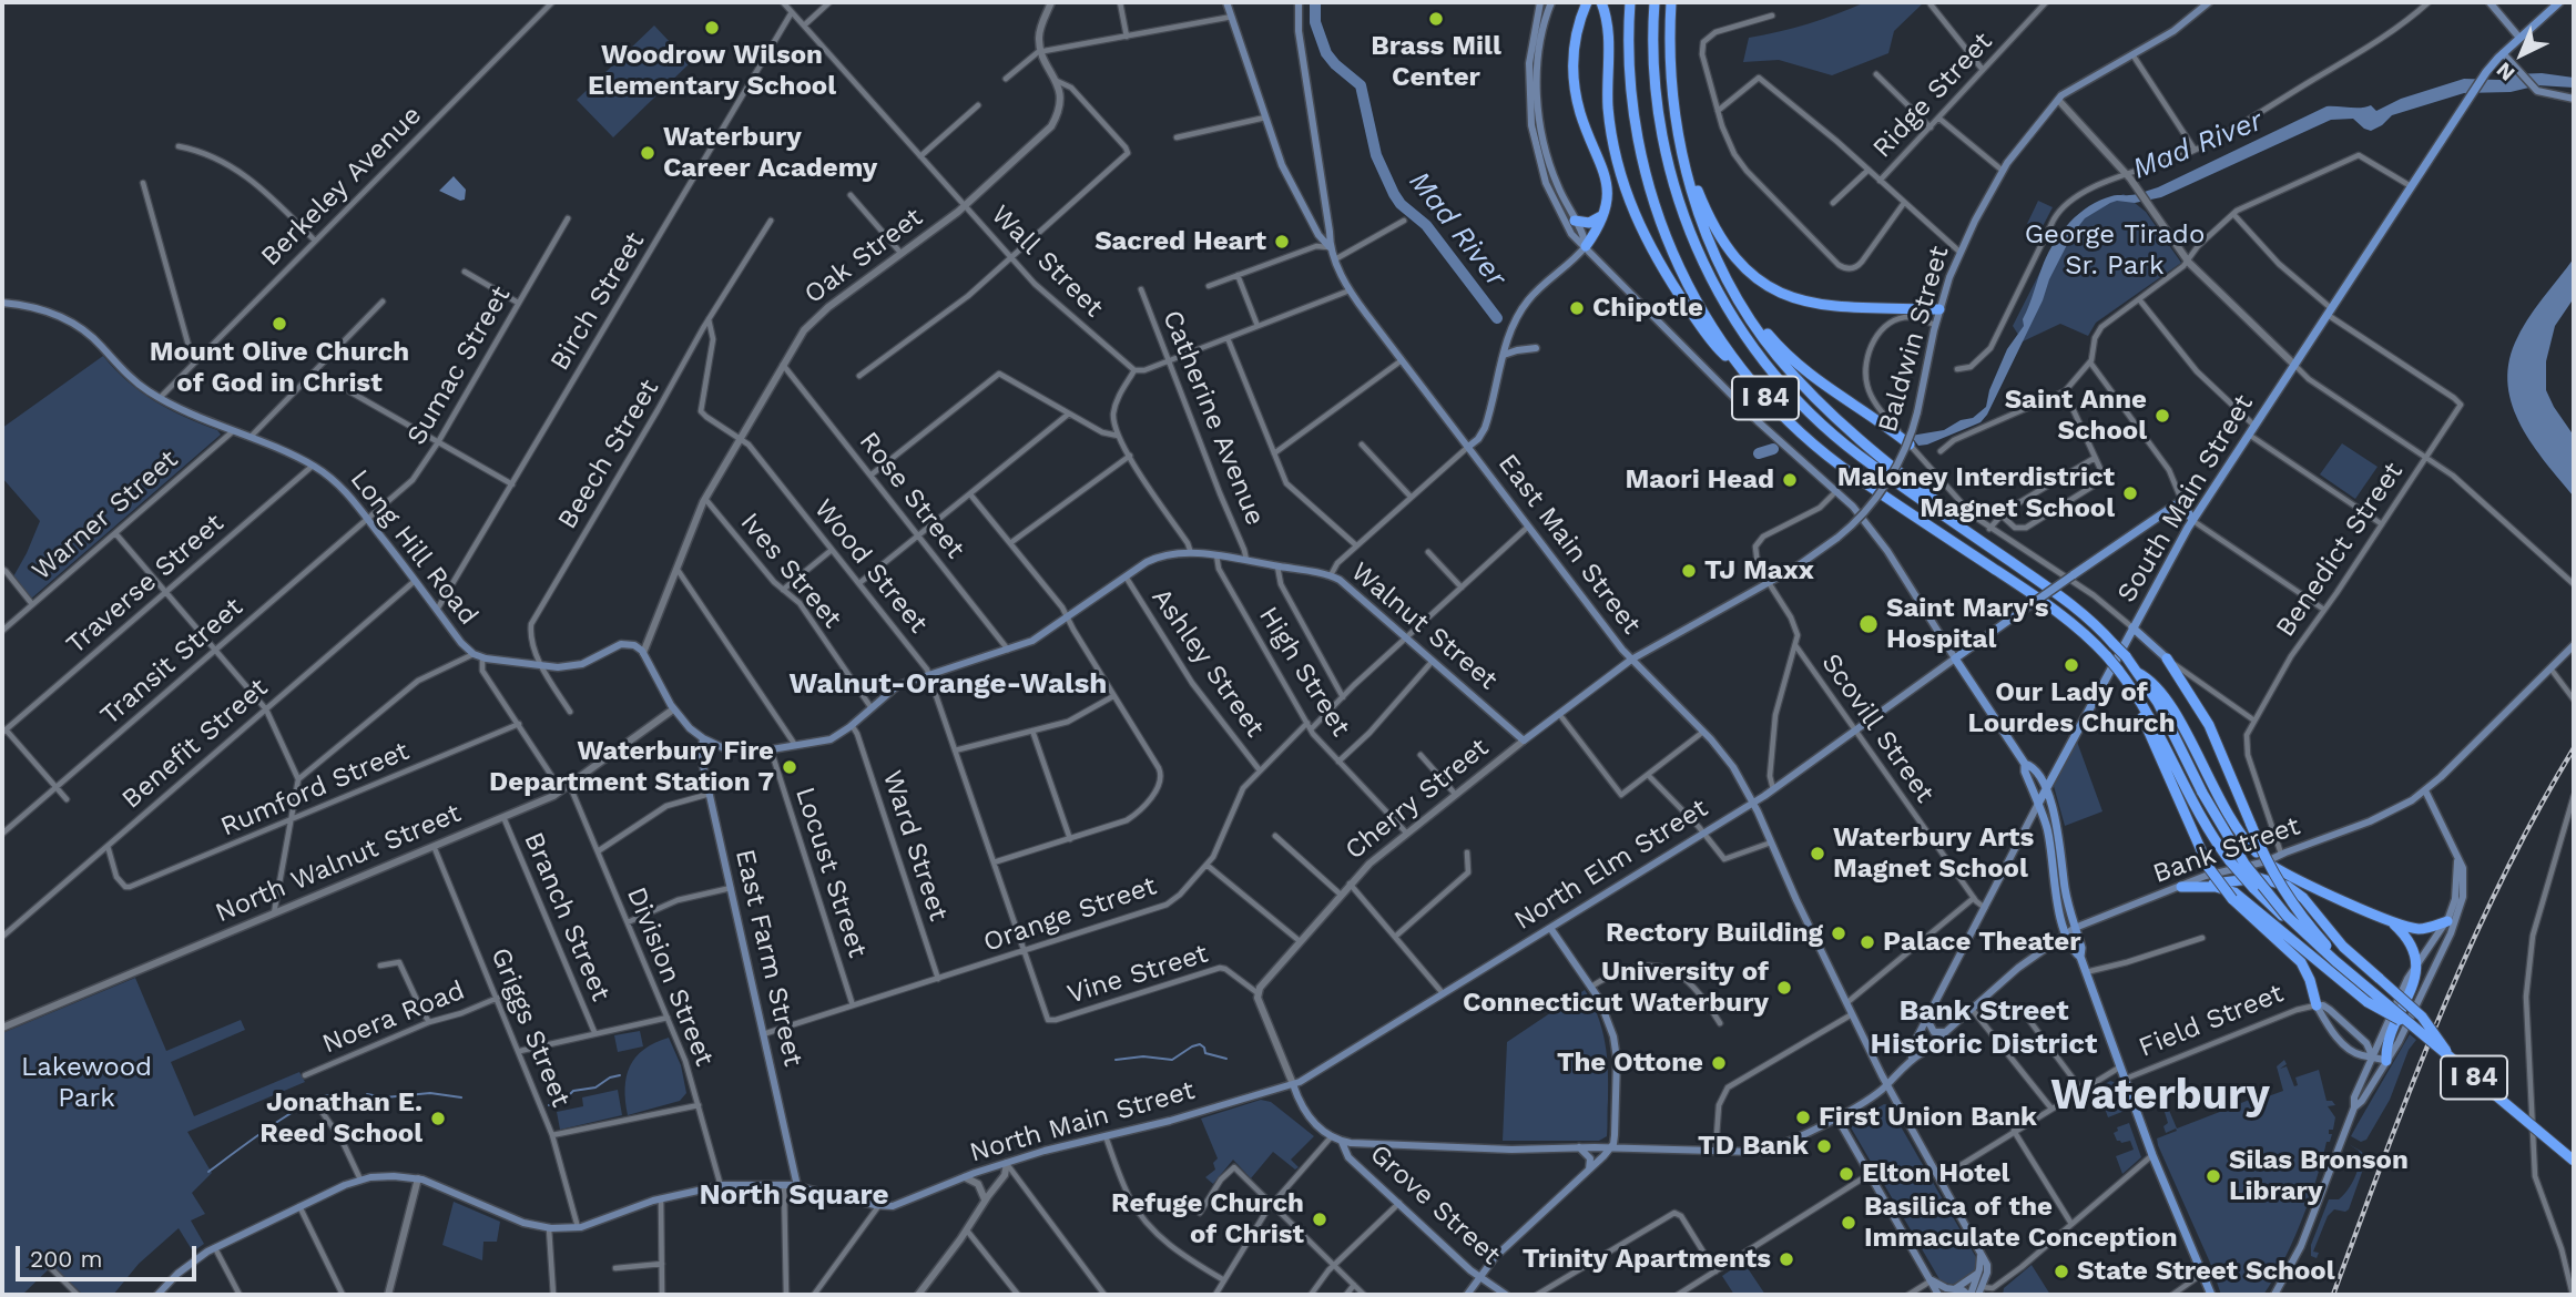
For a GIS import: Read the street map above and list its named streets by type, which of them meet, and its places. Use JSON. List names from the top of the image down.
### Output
{
  "streets": {
    "highway": ["I 84"],
    "main road": [
      "Baldwin Street",
      "South Main Street",
      "East Main Street",
      "Long Hill Road",
      "Walnut Street",
      "Cherry Street",
      "Bank Street",
      "North Elm Street",
      "East Farm Street",
      "Field Street",
      "North Main Street",
      "Grove Street"
    ],
    "street": [
      "Ridge Street",
      "Berkeley Avenue",
      "Oak Street",
      "Wall Street",
      "Birch Street",
      "Sumac Street",
      "Catherine Avenue",
      "Beech Street",
      "Rose Street",
      "Warner Street",
      "Benedict Street",
      "Wood Street",
      "Ives Street",
      "Traverse Street",
      "Transit Street",
      "Ashley Street",
      "High Street",
      "Scovill Street",
      "Benefit Street",
      "Rumford Street",
      "Ward Street",
      "North Walnut Street",
      "Locust Street",
      "Orange Street",
      "Branch Street",
      "Vine Street",
      "Division Street",
      "Noera Road",
      "Griggs Street"
    ]
  },
  "crossings": [
    ["Berkeley Avenue", "Long Hill Road"],
    ["Oak Street", "Wall Street"],
    ["Oak Street", "Rose Street"],
    ["Oak Street", "Long Hill Road"],
    ["Oak Street", "Wood Street"],
    ["Oak Street", "Ives Street"],
    ["Oak Street", "Walnut Street"],
    ["Wall Street", "Birch Street"],
    ["Birch Street", "Long Hill Road"],
    ["Baldwin Street", "East Main Street"],
    ["Baldwin Street", "Cherry Street"],
    ["Sumac Street", "Long Hill Road"],
    ["Sumac Street", "Transit Street"],
    ["Catherine Avenue", "Walnut Street"],
    ["Beech Street", "Long Hill Road"],
    ["Beech Street", "Wood Street"],
    ["Rose Street", "Walnut Street"],
    ["South Main Street", "Benedict Street"],
    ["South Main Street", "Scovill Street"],
    ["South Main Street", "Bank Street"],
    ["Warner Street", "Long Hill Road"],
    ["East Main Street", "Cherry Street"],
    ["East Main Street", "Bank Street"],
    ["East Main Street", "North Elm Street"],
    ["Long Hill Road", "Traverse Street"],
    ["Long Hill Road", "Walnut Street"],
    ["Long Hill Road", "Transit Street"],
    ["Long Hill Road", "Benefit Street"],
    ["Wood Street", "Walnut Street"],
    ["Wood Street", "Orange Street"],
    ["Wood Street", "Vine Street"],
    ["Ives Street", "Walnut Street"],
    ["Walnut Street", "Ashley Street"],
    ["Walnut Street", "High Street"],
    ["Walnut Street", "Cherry Street"],
    ["Walnut Street", "Ward Street"],
    ["Walnut Street", "North Walnut Street"],
    ["Walnut Street", "Locust Street"],
    ["Walnut Street", "East Farm Street"],
    ["Ashley Street", "Orange Street"],
    ["High Street", "Cherry Street"],
    ["High Street", "Orange Street"],
    ["Scovill Street", "North Elm Street"],
    ["Benefit Street", "Rumford Street"],
    ["Cherry Street", "Vine Street"],
    ["Ward Street", "Orange Street"],
    ["North Walnut Street", "Branch Street"],
    ["North Walnut Street", "Division Street"],
    ["North Walnut Street", "Griggs Street"],
    ["North Elm Street", "North Main Street"],
    ["Locust Street", "Orange Street"],
    ["Orange Street", "East Farm Street"],
    ["Orange Street", "Vine Street"],
    ["East Farm Street", "North Main Street"],
    ["Division Street", "North Main Street"],
    ["Noera Road", "Griggs Street"],
    ["Griggs Street", "North Main Street"]
  ],
  "districts": [
    "Walnut-Orange-Walsh",
    "Bank Street Historic District",
    "Waterbury",
    "North Square"
  ],
  "water": ["Mad River"],
  "parks": ["George Tirado Sr. Park", "Lakewood Park"],
  "places": [
    "Brass Mill Center",
    "Woodrow Wilson Elementary School",
    "Waterbury Career Academy",
    "Sacred Heart",
    "Chipotle",
    "Mount Olive Church of God in Christ",
    "Saint Anne School",
    "Maori Head",
    "Maloney Interdistrict Magnet School",
    "TJ Maxx",
    "Saint Mary's Hospital",
    "Our Lady of Lourdes Church",
    "Waterbury Fire Department Station 7",
    "Waterbury Arts Magnet School",
    "Rectory Building",
    "Palace Theater",
    "University of Connecticut Waterbury",
    "The Ottone",
    "First Union Bank",
    "Jonathan E. Reed School",
    "TD Bank",
    "Elton Hotel",
    "Silas Bronson Library",
    "Refuge Church of Christ",
    "Basilica of the Immaculate Conception",
    "Trinity Apartments",
    "State Street School"
  ],
  "scale_bar": "200 m",
  "north": "bottom left"
}
